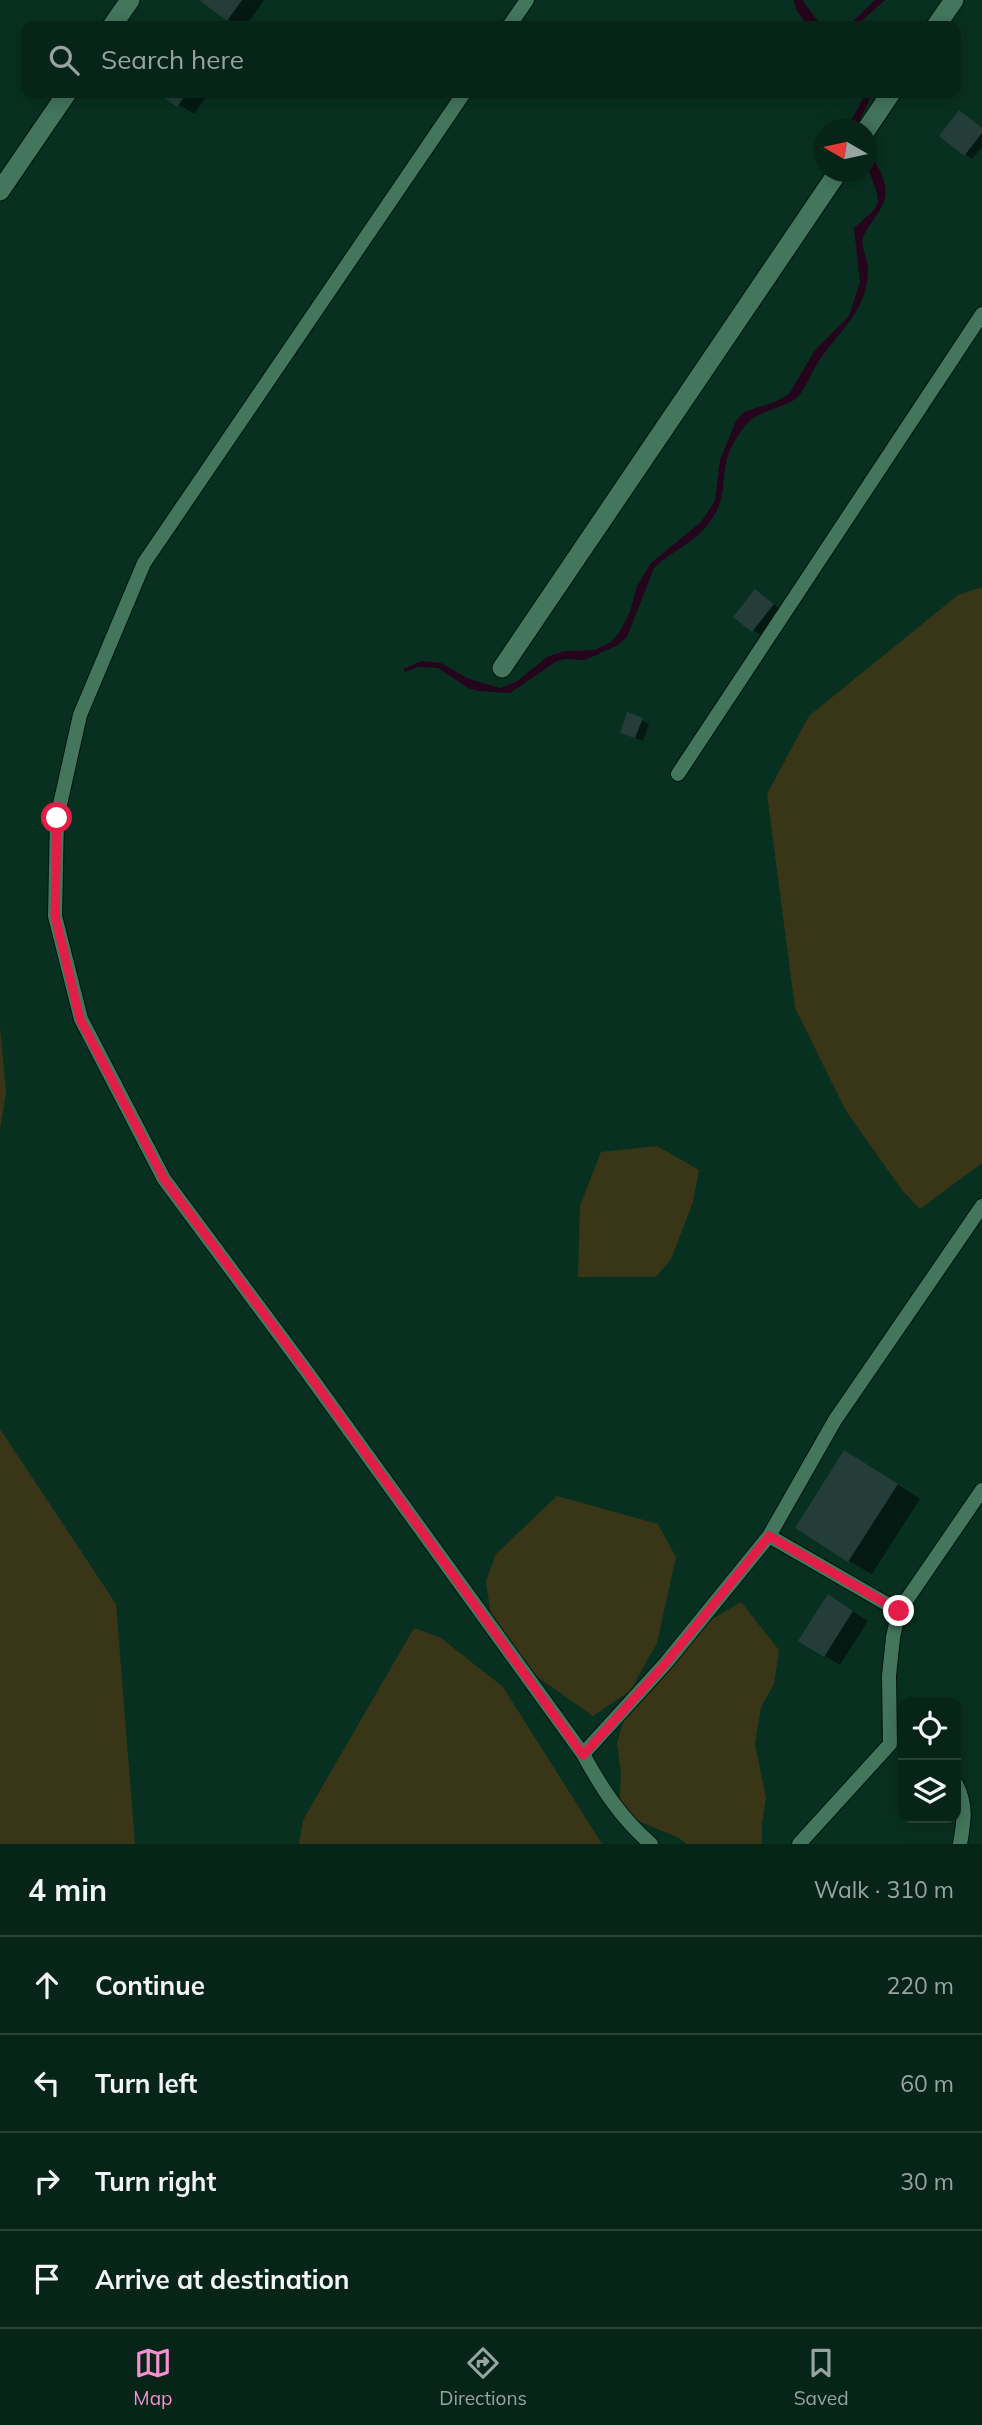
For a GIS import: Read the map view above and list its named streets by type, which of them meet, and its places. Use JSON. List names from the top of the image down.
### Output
{
  "north": "left",
  "page": {
    "search": "Search here",
    "heading": ["4 min", "Walk · 310 m"],
    "list": [
      ["Continue", "220 m"],
      ["Turn left", "60 m"],
      ["Turn right", "30 m"],
      "Arrive at destination"
    ],
    "nav": ["Map", "Directions", "Saved"]
  }
}
